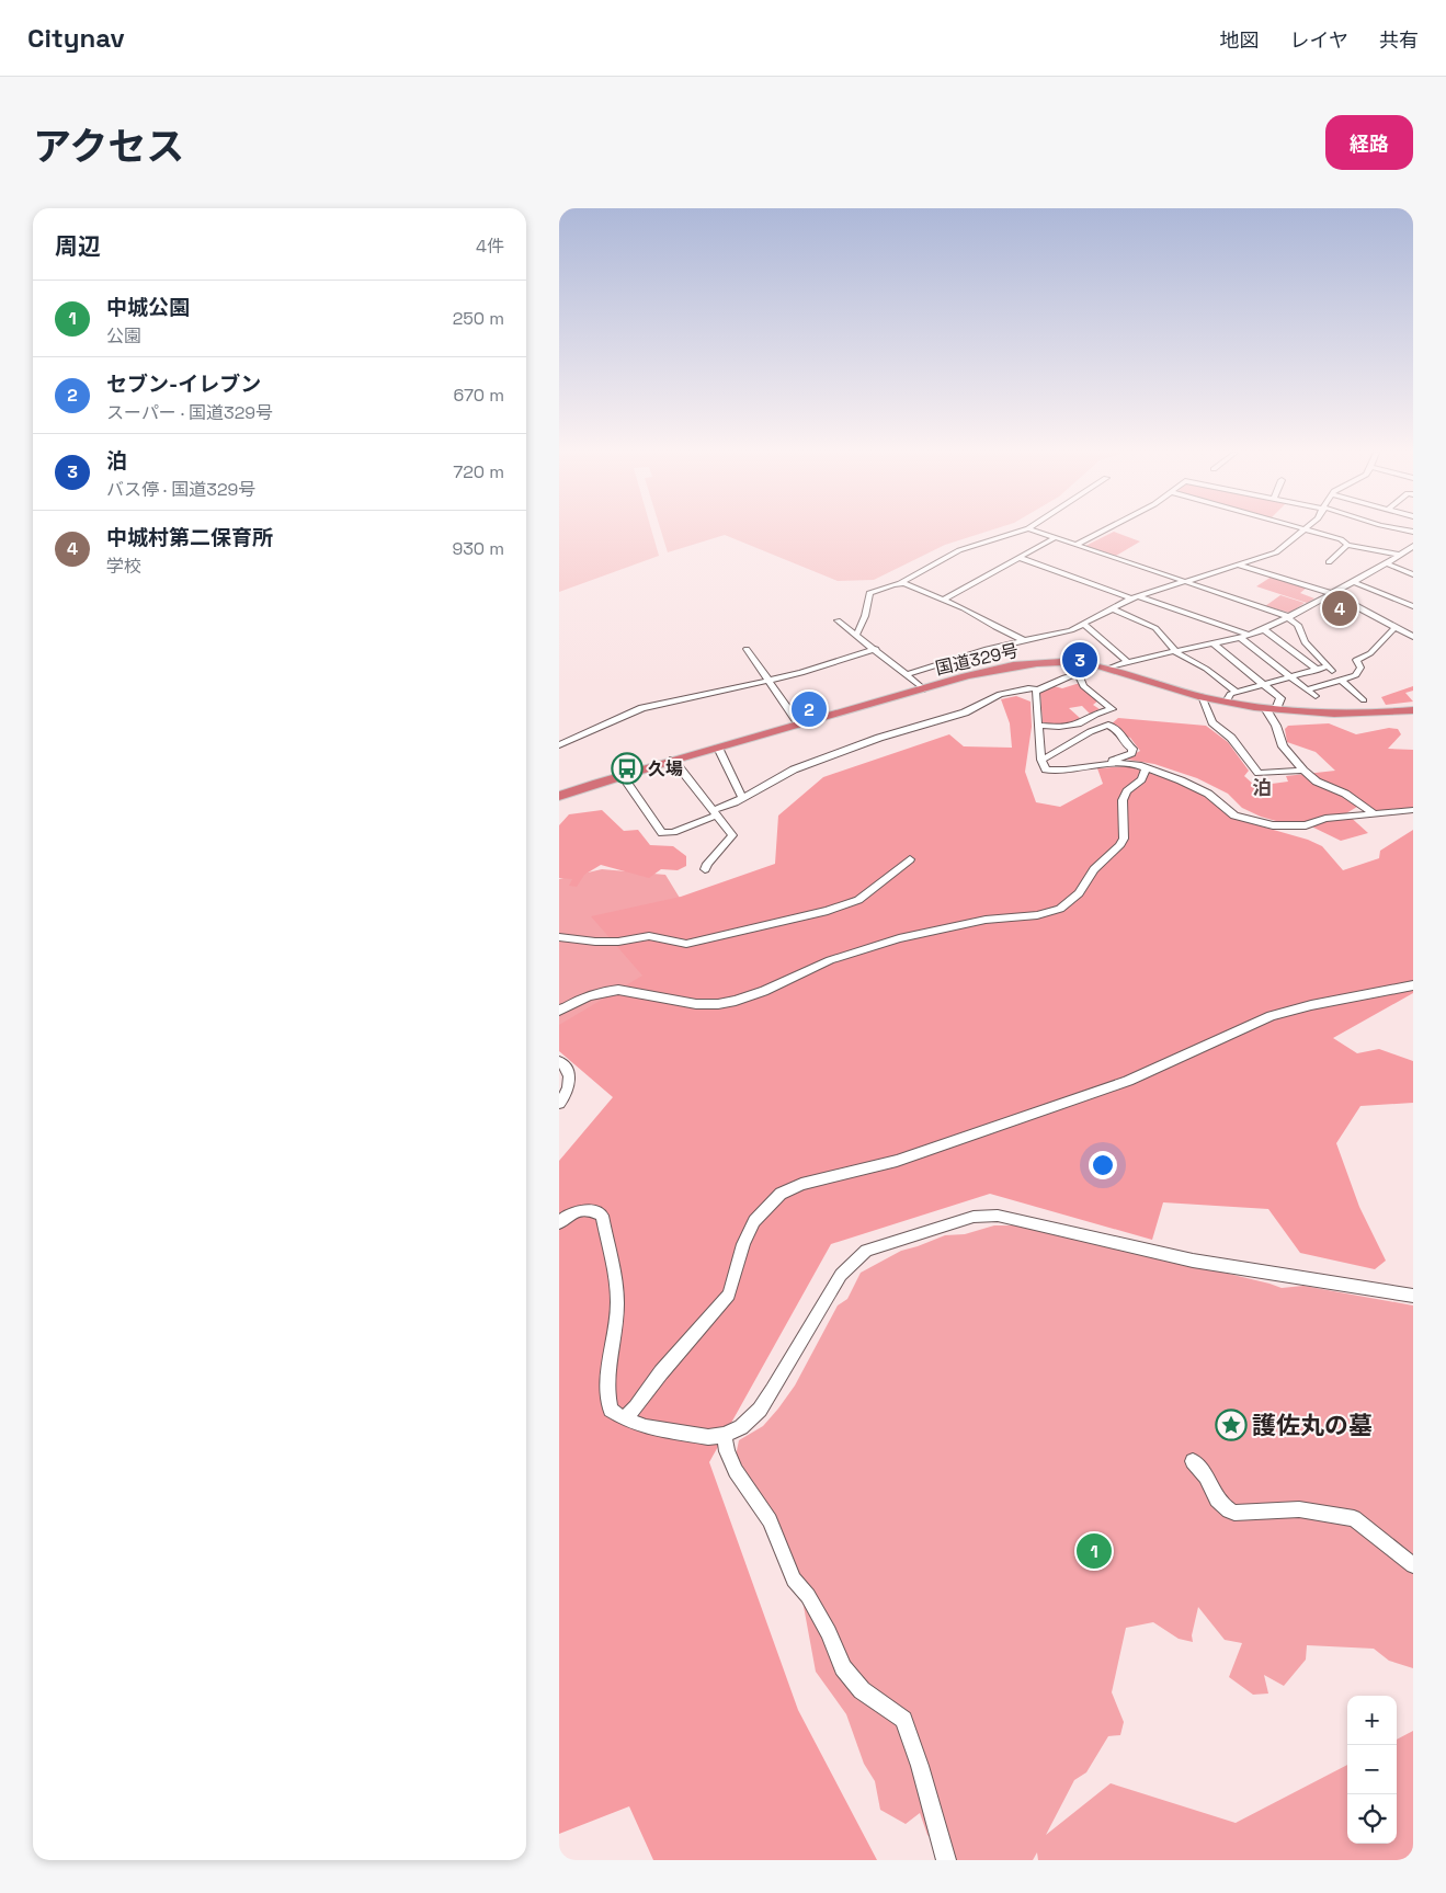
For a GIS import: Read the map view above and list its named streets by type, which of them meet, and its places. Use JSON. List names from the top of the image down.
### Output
{
  "streets": {
    "highway": ["国道329号"]
  },
  "districts": ["泊"],
  "places": {
    "bus stop": ["久場"],
    "place": ["護佐丸の墓"]
  },
  "page": {
    "header": "Citynav",
    "nav": ["地図", "レイヤ", "共有"],
    "title": "アクセス",
    "buttons": "経路",
    "heading": ["周辺", "4件"],
    "list": [
      {
        "mark": "1",
        "name": "中城公園",
        "note": "公園",
        "value": "250 m"
      },
      {
        "mark": "2",
        "name": "セブン-イレブン",
        "note": "スーパー · 国道329号",
        "value": "670 m"
      },
      {
        "mark": "3",
        "name": "泊",
        "note": "バス停 · 国道329号",
        "value": "720 m"
      },
      {
        "mark": "4",
        "name": "中城村第二保育所",
        "note": "学校",
        "value": "930 m"
      }
    ],
    "pins": [
      "4",
      "3",
      "2",
      "1"
    ],
    "map_buttons": ["+", "−"]
  }
}
